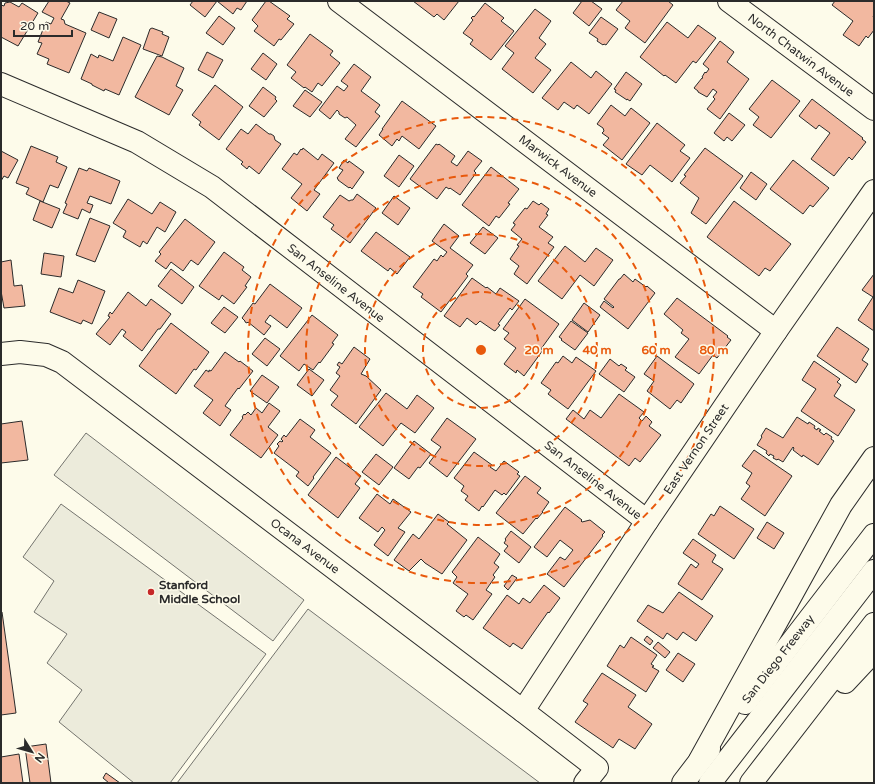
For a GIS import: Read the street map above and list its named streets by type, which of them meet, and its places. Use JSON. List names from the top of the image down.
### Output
{
  "streets": {
    "main road": [
      "North Chatwin Avenue",
      "Marwick Avenue",
      "San Anseline Avenue",
      "East Vernon Street",
      "Ocana Avenue",
      "San Diego Freeway"
    ]
  },
  "crossings": [
    ["Marwick Avenue", "East Vernon Street"],
    ["San Anseline Avenue", "East Vernon Street"],
    ["East Vernon Street", "Ocana Avenue"]
  ],
  "places": ["Stanford Middle School"],
  "scale_bar": "20 m",
  "north": "bottom right",
  "rings": [
    "20 m",
    "40 m",
    "60 m",
    "80 m"
  ]
}
